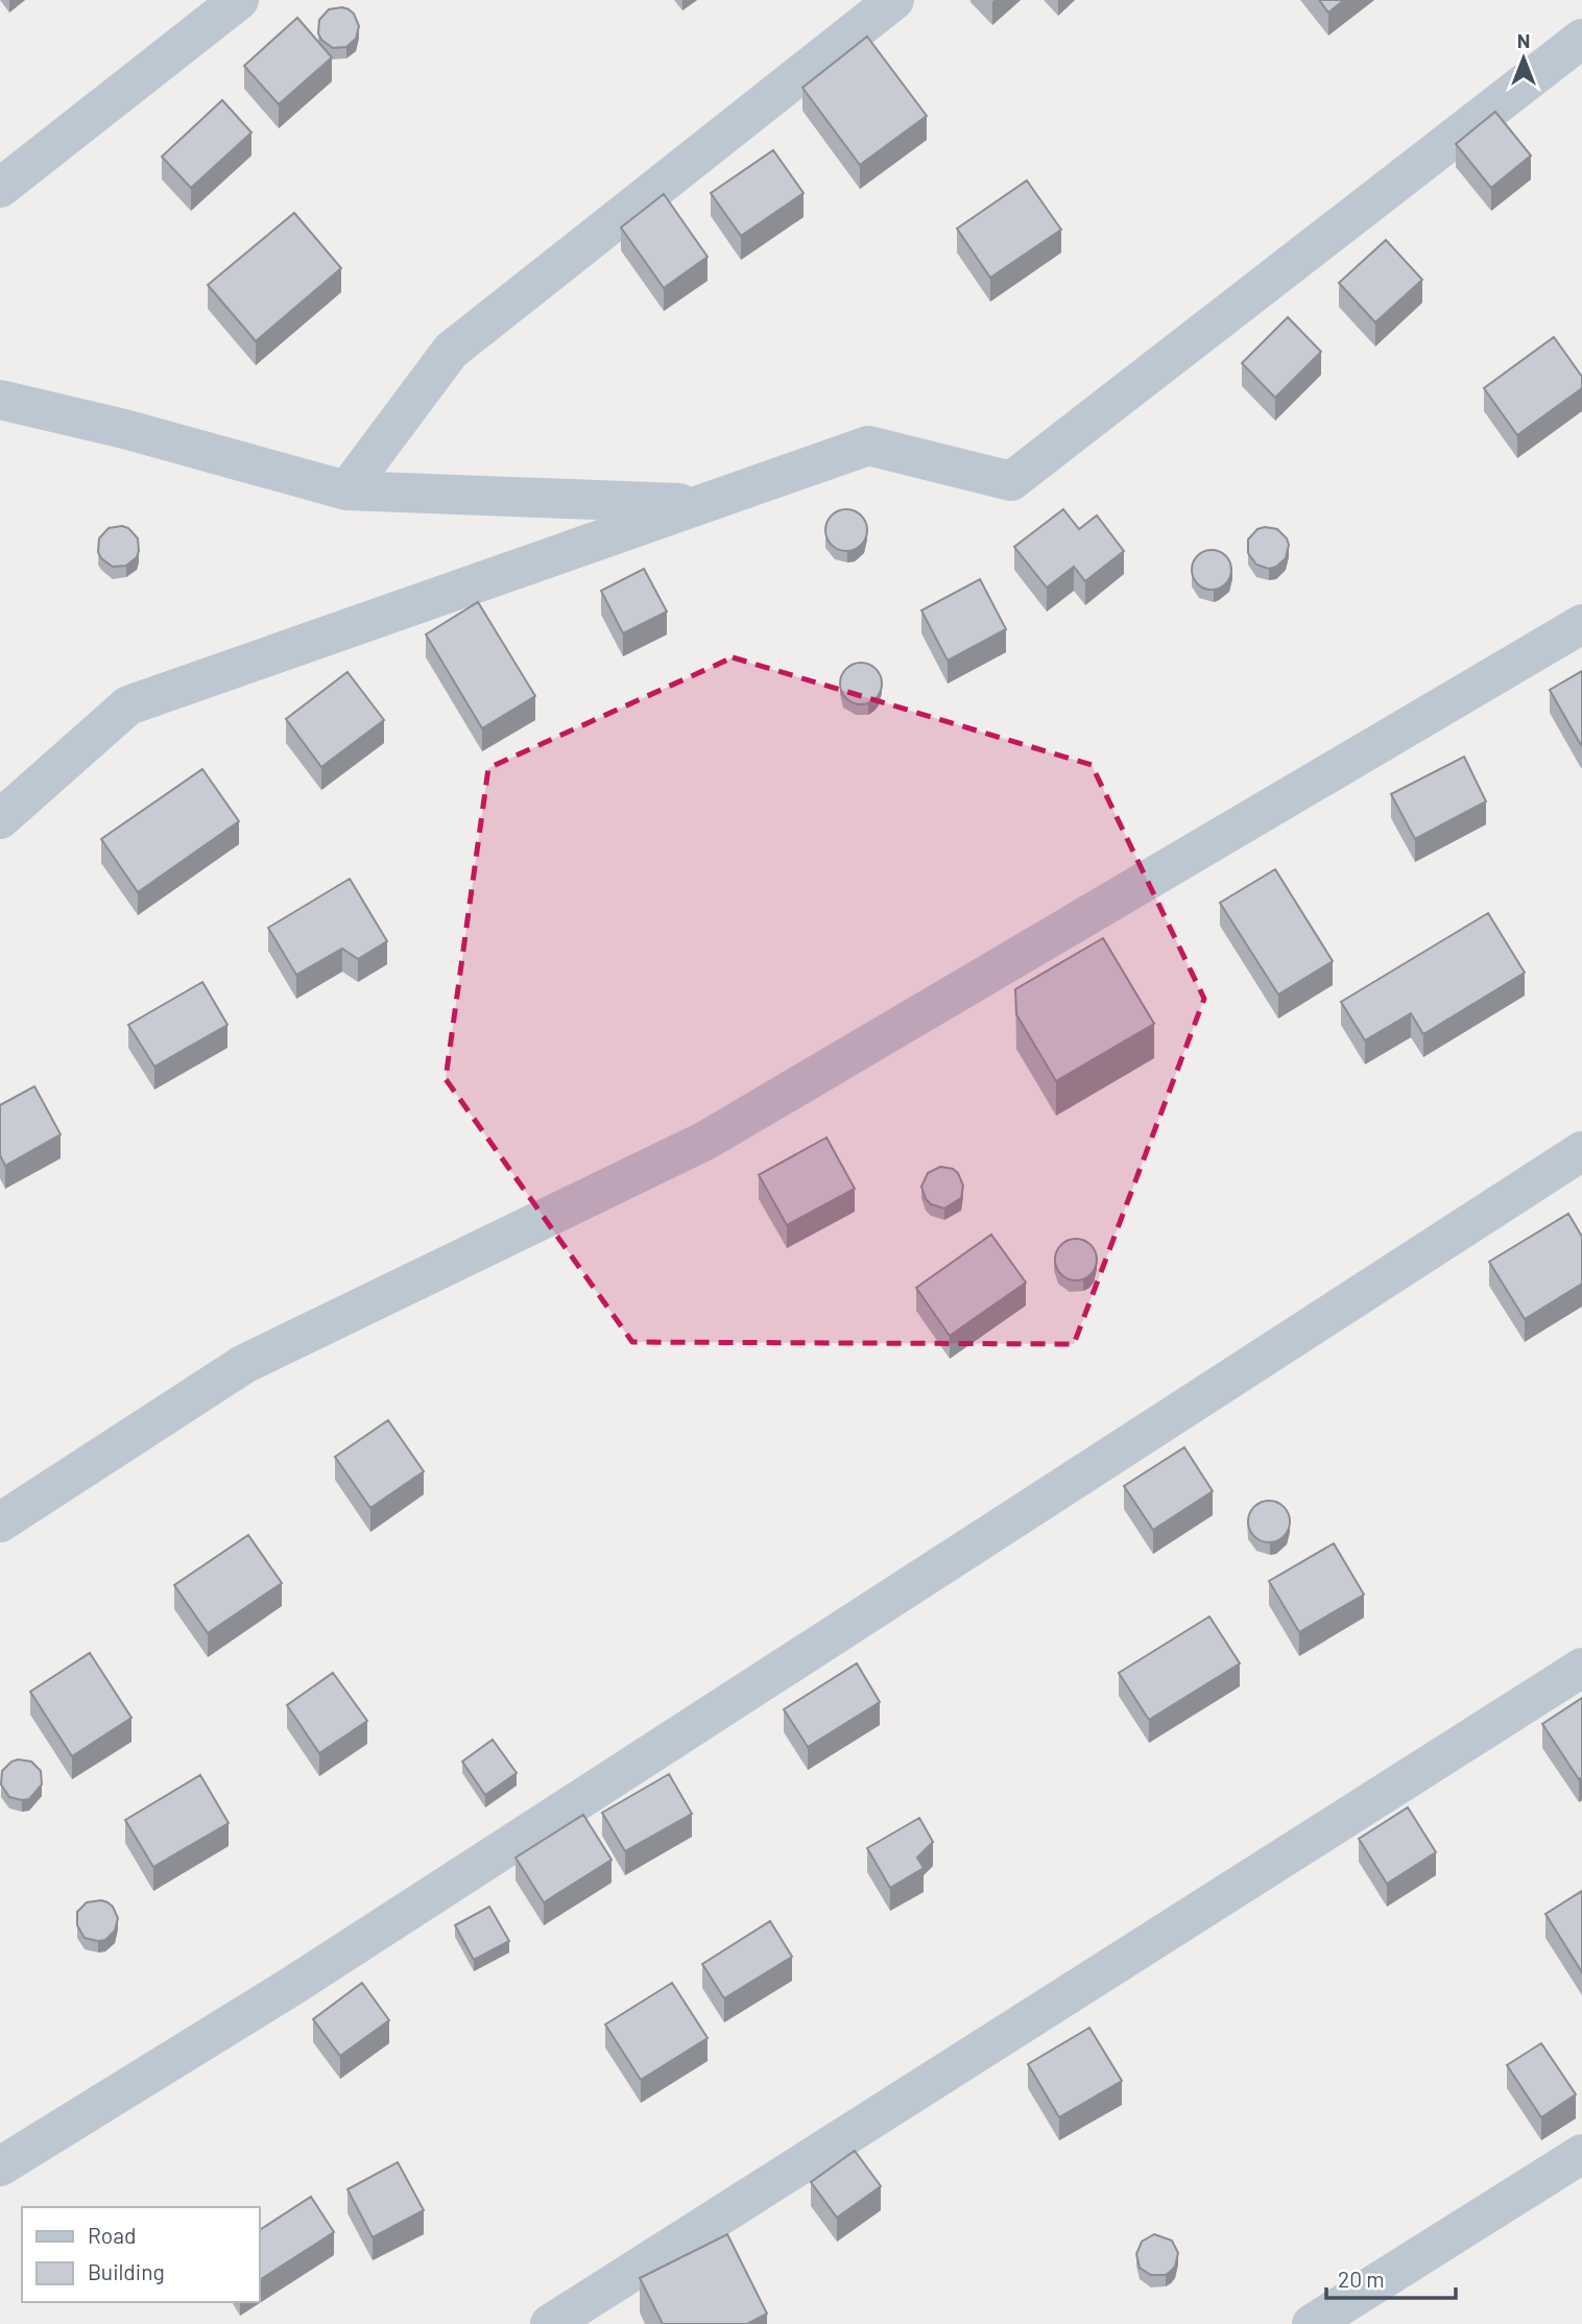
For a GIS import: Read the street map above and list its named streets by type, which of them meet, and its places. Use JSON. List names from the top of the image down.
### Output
{
  "legend": ["Road", "Building"],
  "scale_bar": "20 m",
  "north": "top"
}
